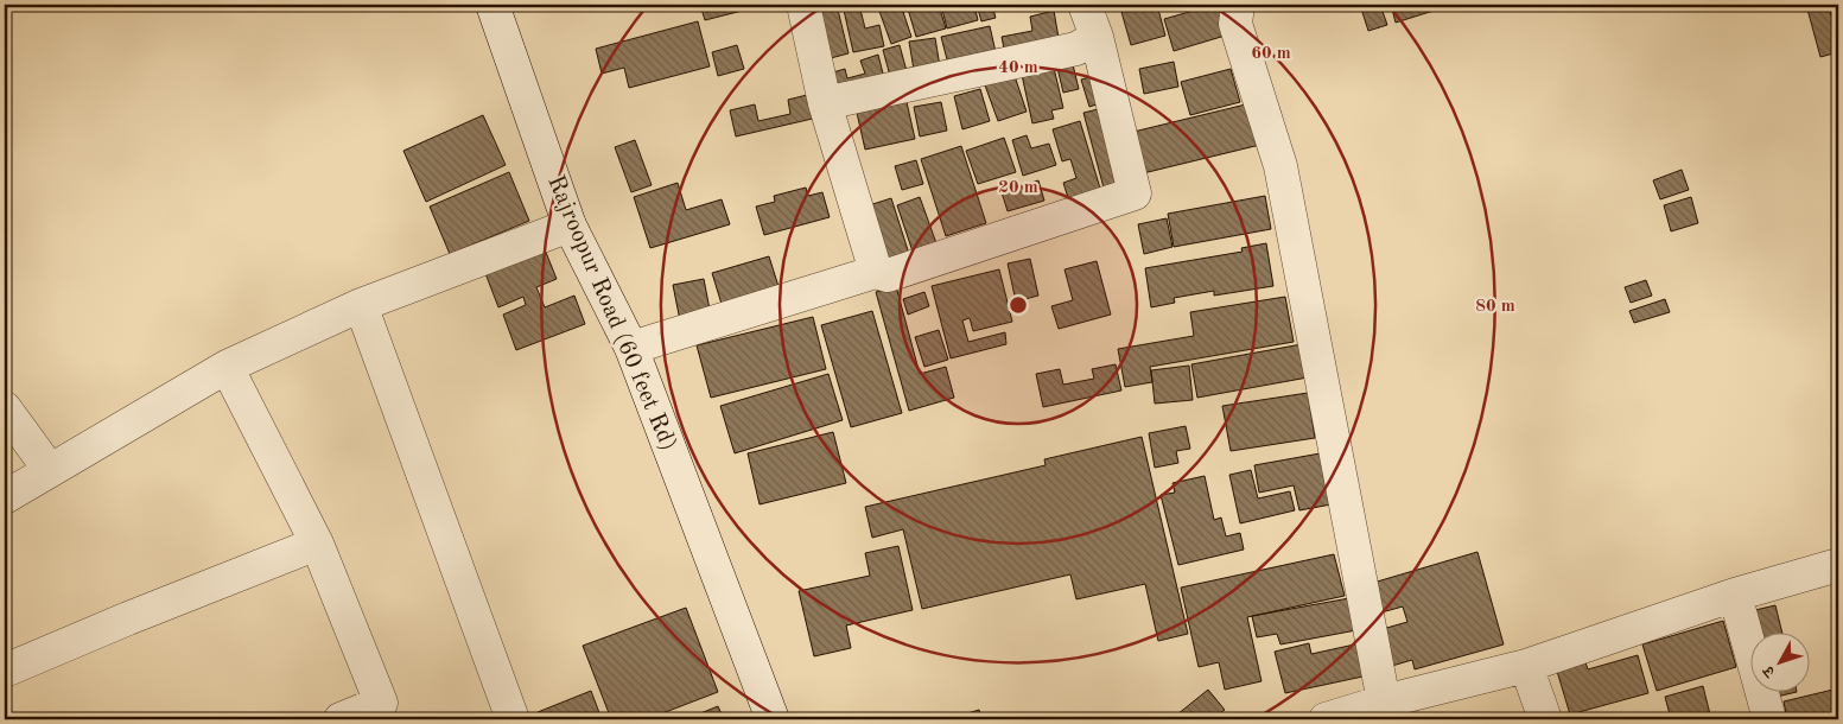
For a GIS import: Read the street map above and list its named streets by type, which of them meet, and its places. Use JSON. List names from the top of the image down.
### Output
{
  "streets": {
    "street": ["Rajroopur Road (60 feet Rd)"]
  },
  "north": "bottom left",
  "rings": [
    "60 m",
    "40 m",
    "20 m",
    "80 m"
  ]
}
